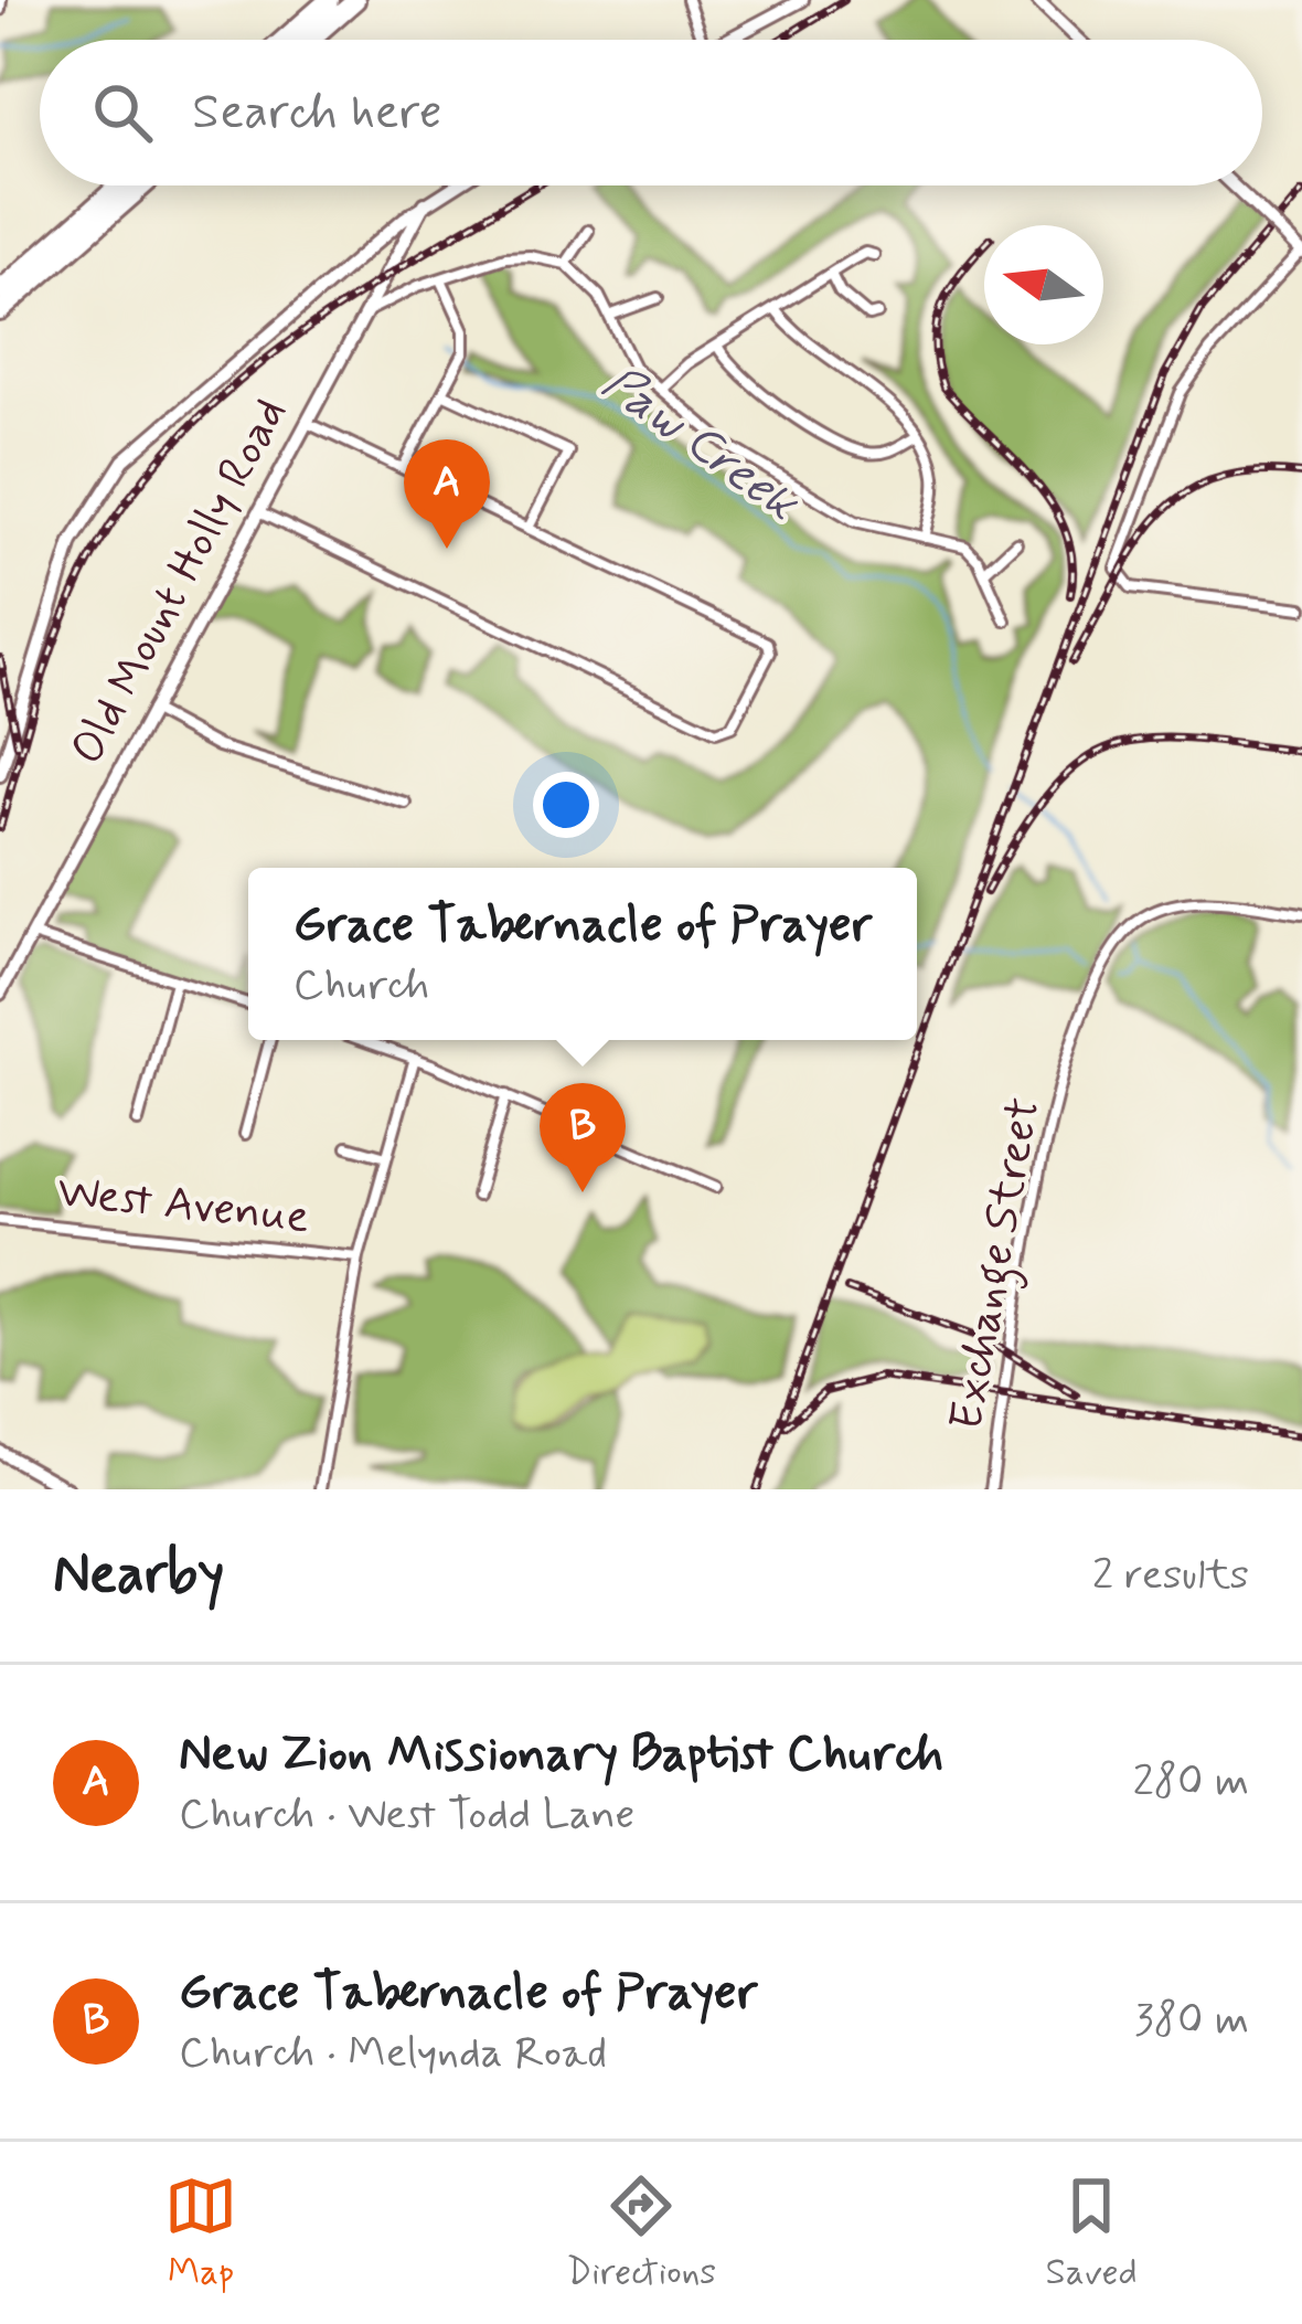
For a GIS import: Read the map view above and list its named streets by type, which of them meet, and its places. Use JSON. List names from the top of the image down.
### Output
{
  "streets": {
    "street": ["Old Mount Holly Road", "West Avenue", "Exchange Street"]
  },
  "water": ["Paw Creek"],
  "north": "left",
  "page": {
    "search": "Search here",
    "pins": ["A", "B"],
    "popup": ["Grace Tabernacle of Prayer", "Church"],
    "heading": ["Nearby", "2 results"],
    "list": [
      {
        "mark": "A",
        "name": "New Zion Missionary Baptist Church",
        "note": "Church · West Todd Lane",
        "value": "280 m"
      },
      {
        "mark": "B",
        "name": "Grace Tabernacle of Prayer",
        "note": "Church · Melynda Road",
        "value": "380 m"
      }
    ],
    "nav": ["Map", "Directions", "Saved"]
  }
}
